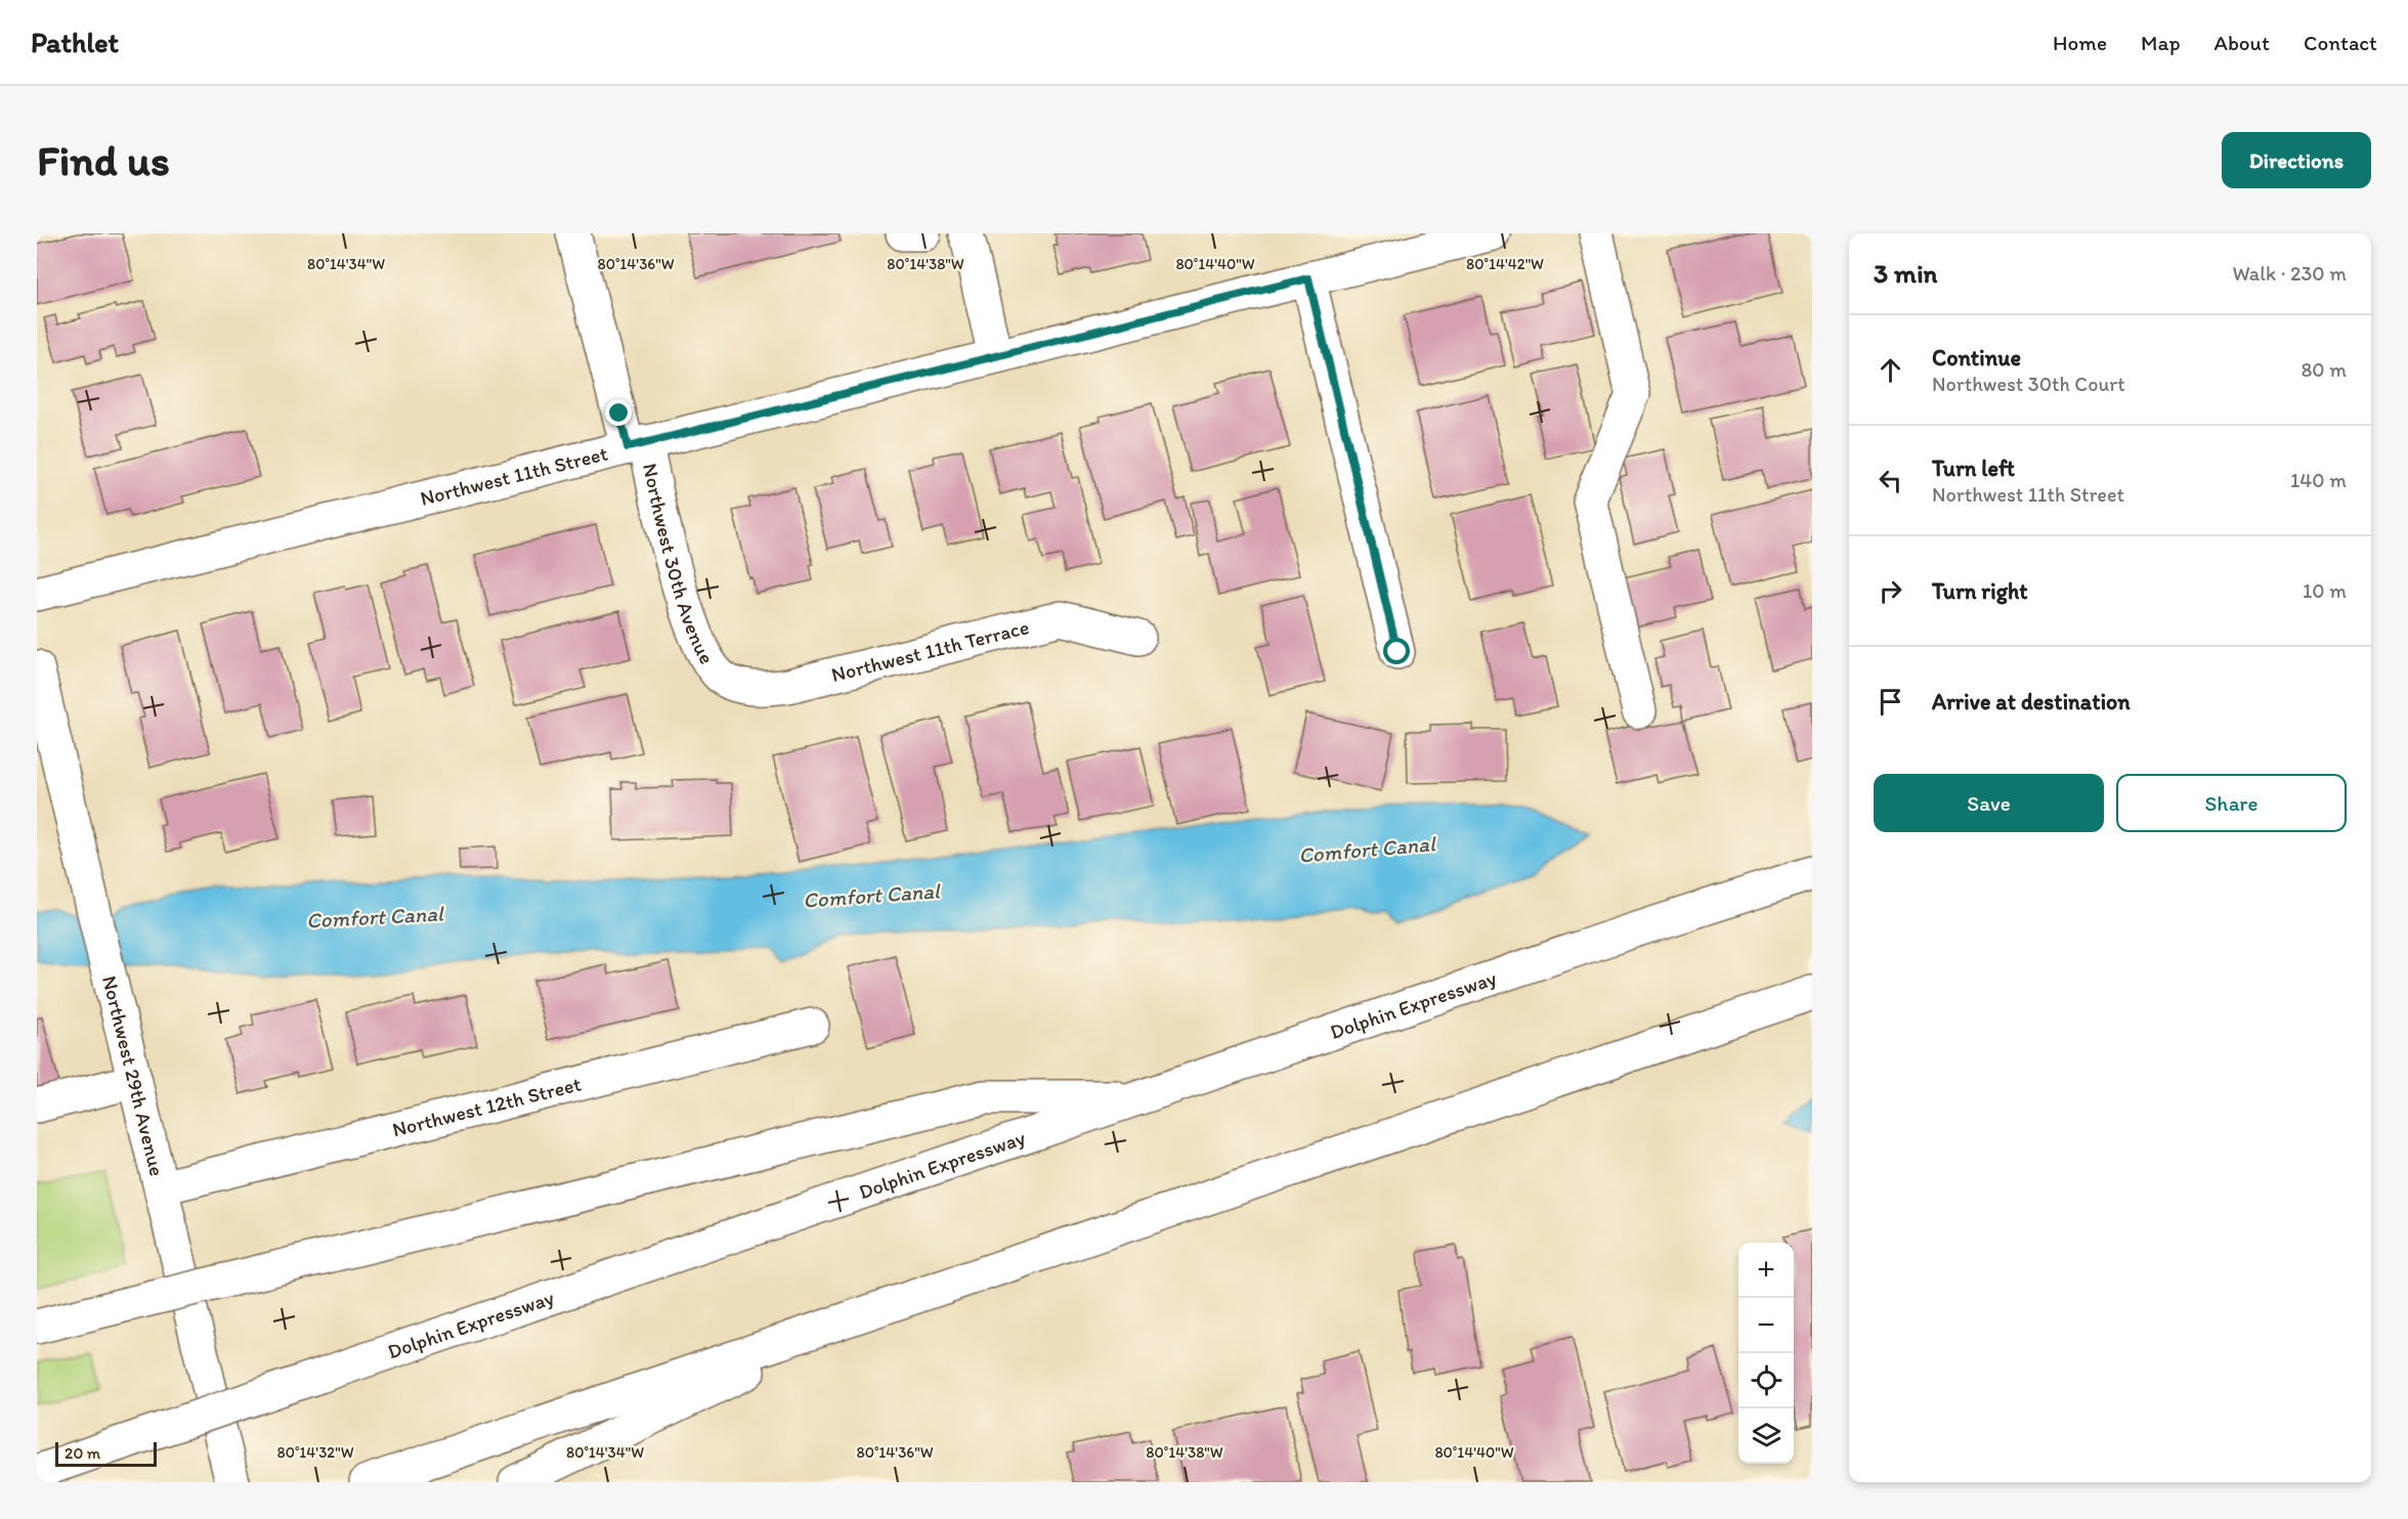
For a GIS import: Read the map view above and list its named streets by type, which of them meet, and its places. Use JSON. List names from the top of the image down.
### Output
{
  "streets": {
    "main road": [
      "Northwest 11th Street",
      "Northwest 30th Avenue",
      "Northwest 11th Terrace",
      "Dolphin Expressway",
      "Northwest 29th Avenue",
      "Northwest 12th Street"
    ]
  },
  "crossings": [
    ["Northwest 11th Street", "Northwest 30th Avenue"],
    ["Northwest 30th Avenue", "Northwest 11th Terrace"],
    ["Northwest 29th Avenue", "Northwest 12th Street"]
  ],
  "water": ["Comfort Canal"],
  "scale_bar": "20 m",
  "page": {
    "header": "Pathlet",
    "nav": [
      "Home",
      "Map",
      "About",
      "Contact"
    ],
    "buttons": [
      "Directions",
      ["Save", "Share"]
    ],
    "title": "Find us",
    "heading": ["3 min", "Walk · 230 m"],
    "list": [
      ["Continue", "Northwest 30th Court", "80 m"],
      ["Turn left", "Northwest 11th Street", "140 m"],
      ["Turn right", "10 m"],
      "Arrive at destination"
    ],
    "map_buttons": ["+", "−"],
    "scale": "20 m"
  },
  "coordinates": [
    "80°14'34\"W",
    "80°14'36\"W",
    "80°14'38\"W",
    "80°14'40\"W",
    "80°14'42\"W",
    "80°14'32\"W"
  ]
}
